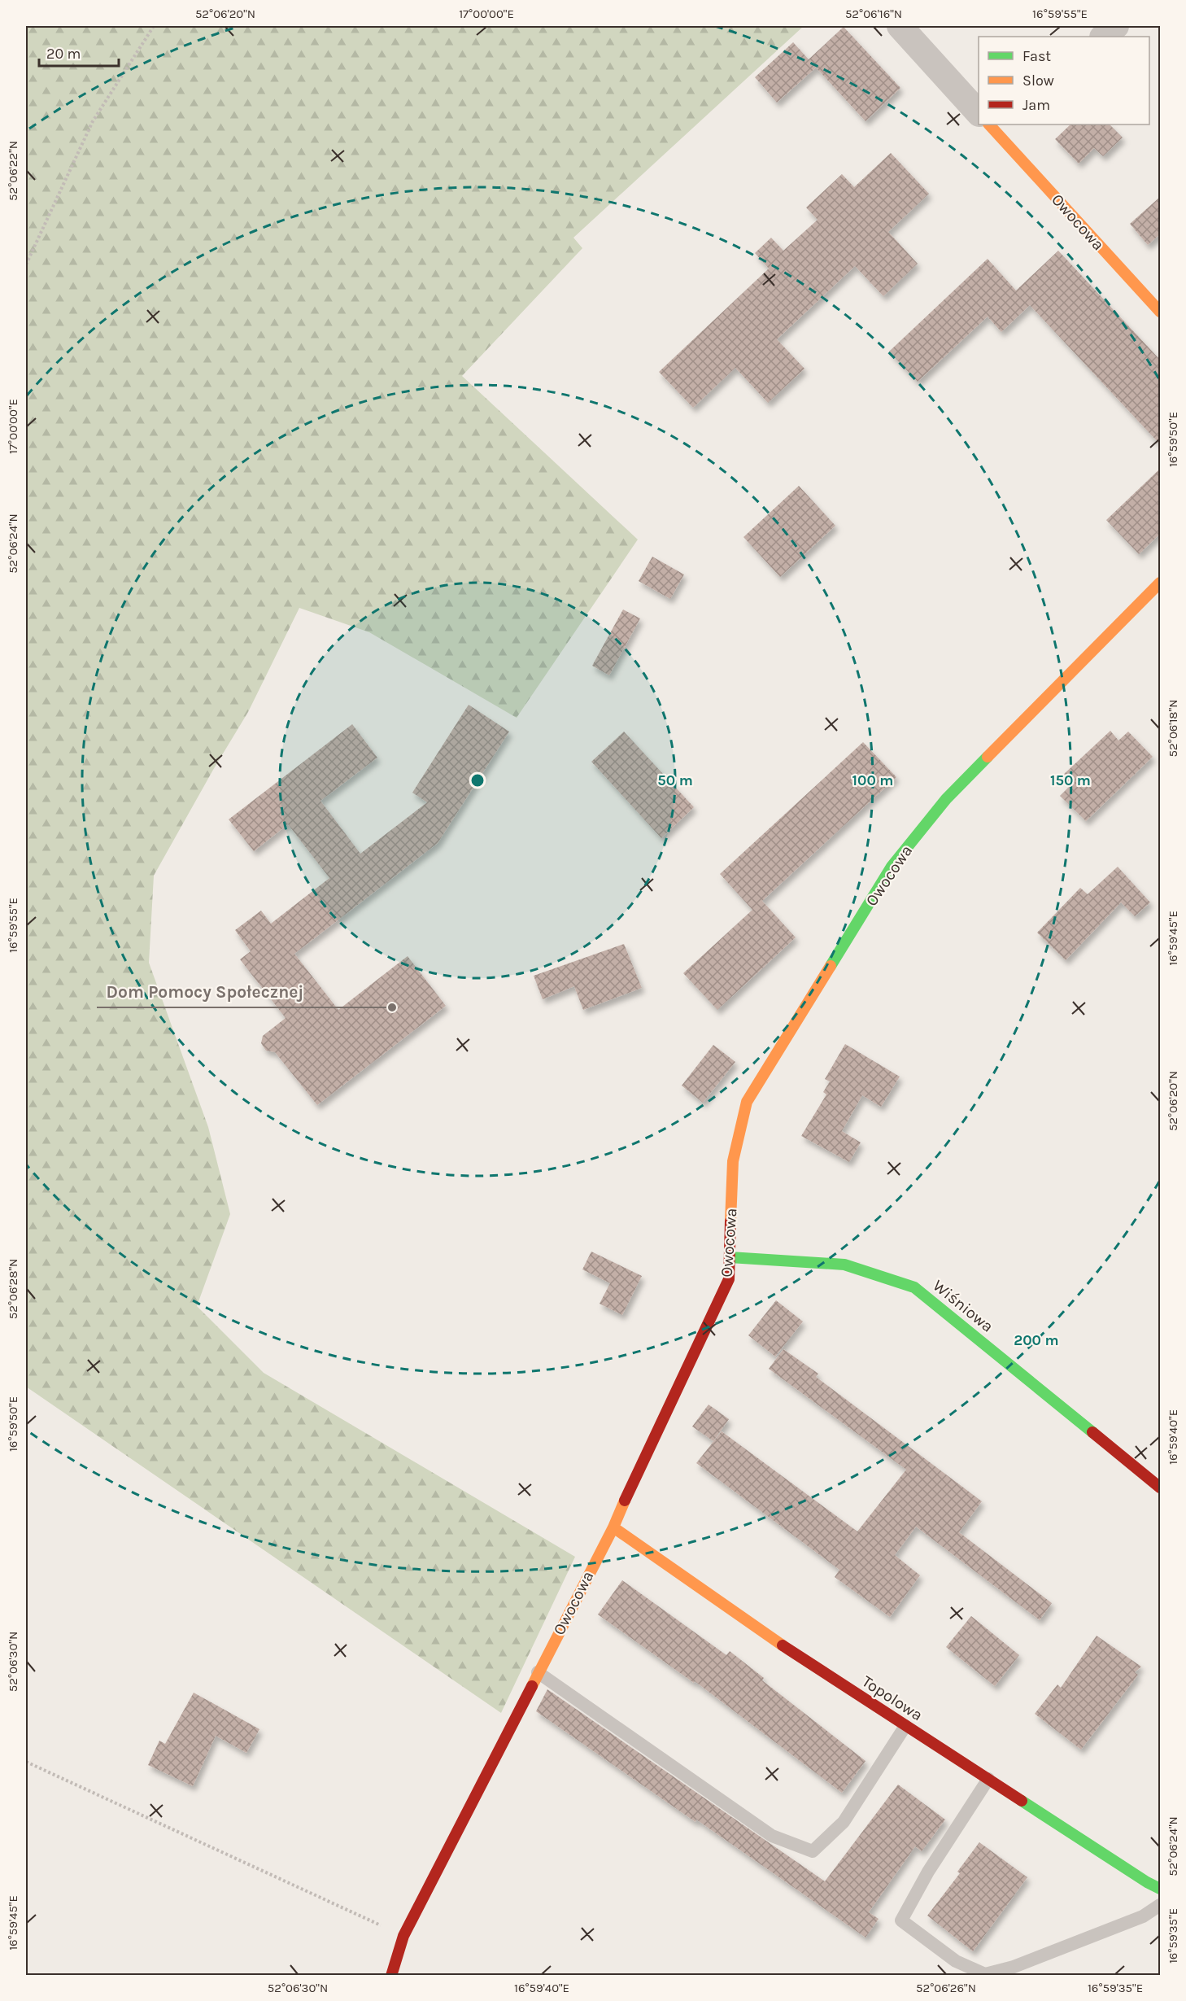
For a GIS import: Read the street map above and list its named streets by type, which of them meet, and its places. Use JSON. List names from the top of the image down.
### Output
{
  "streets": {
    "street": ["Owocowa", "Wiśniowa", "Topolowa"]
  },
  "crossings": [
    ["Owocowa", "Wiśniowa"],
    ["Owocowa", "Topolowa"]
  ],
  "places": ["Dom Pomocy Społecznej"],
  "legend": ["Fast", "Slow", "Jam"],
  "scale_bar": "20 m",
  "coordinates": [
    "52°06'20\"N",
    "17°00'00\"E",
    "52°06'16\"N",
    "16°59'55\"E",
    "52°06'22\"N",
    "16°59'50\"E",
    "52°06'24\"N",
    "52°06'18\"N",
    "16°59'45\"E",
    "52°06'28\"N",
    "16°59'40\"E",
    "52°06'30\"N",
    "16°59'35\"E",
    "52°06'26\"N"
  ],
  "rings": [
    "50 m",
    "100 m",
    "150 m",
    "200 m"
  ]
}
